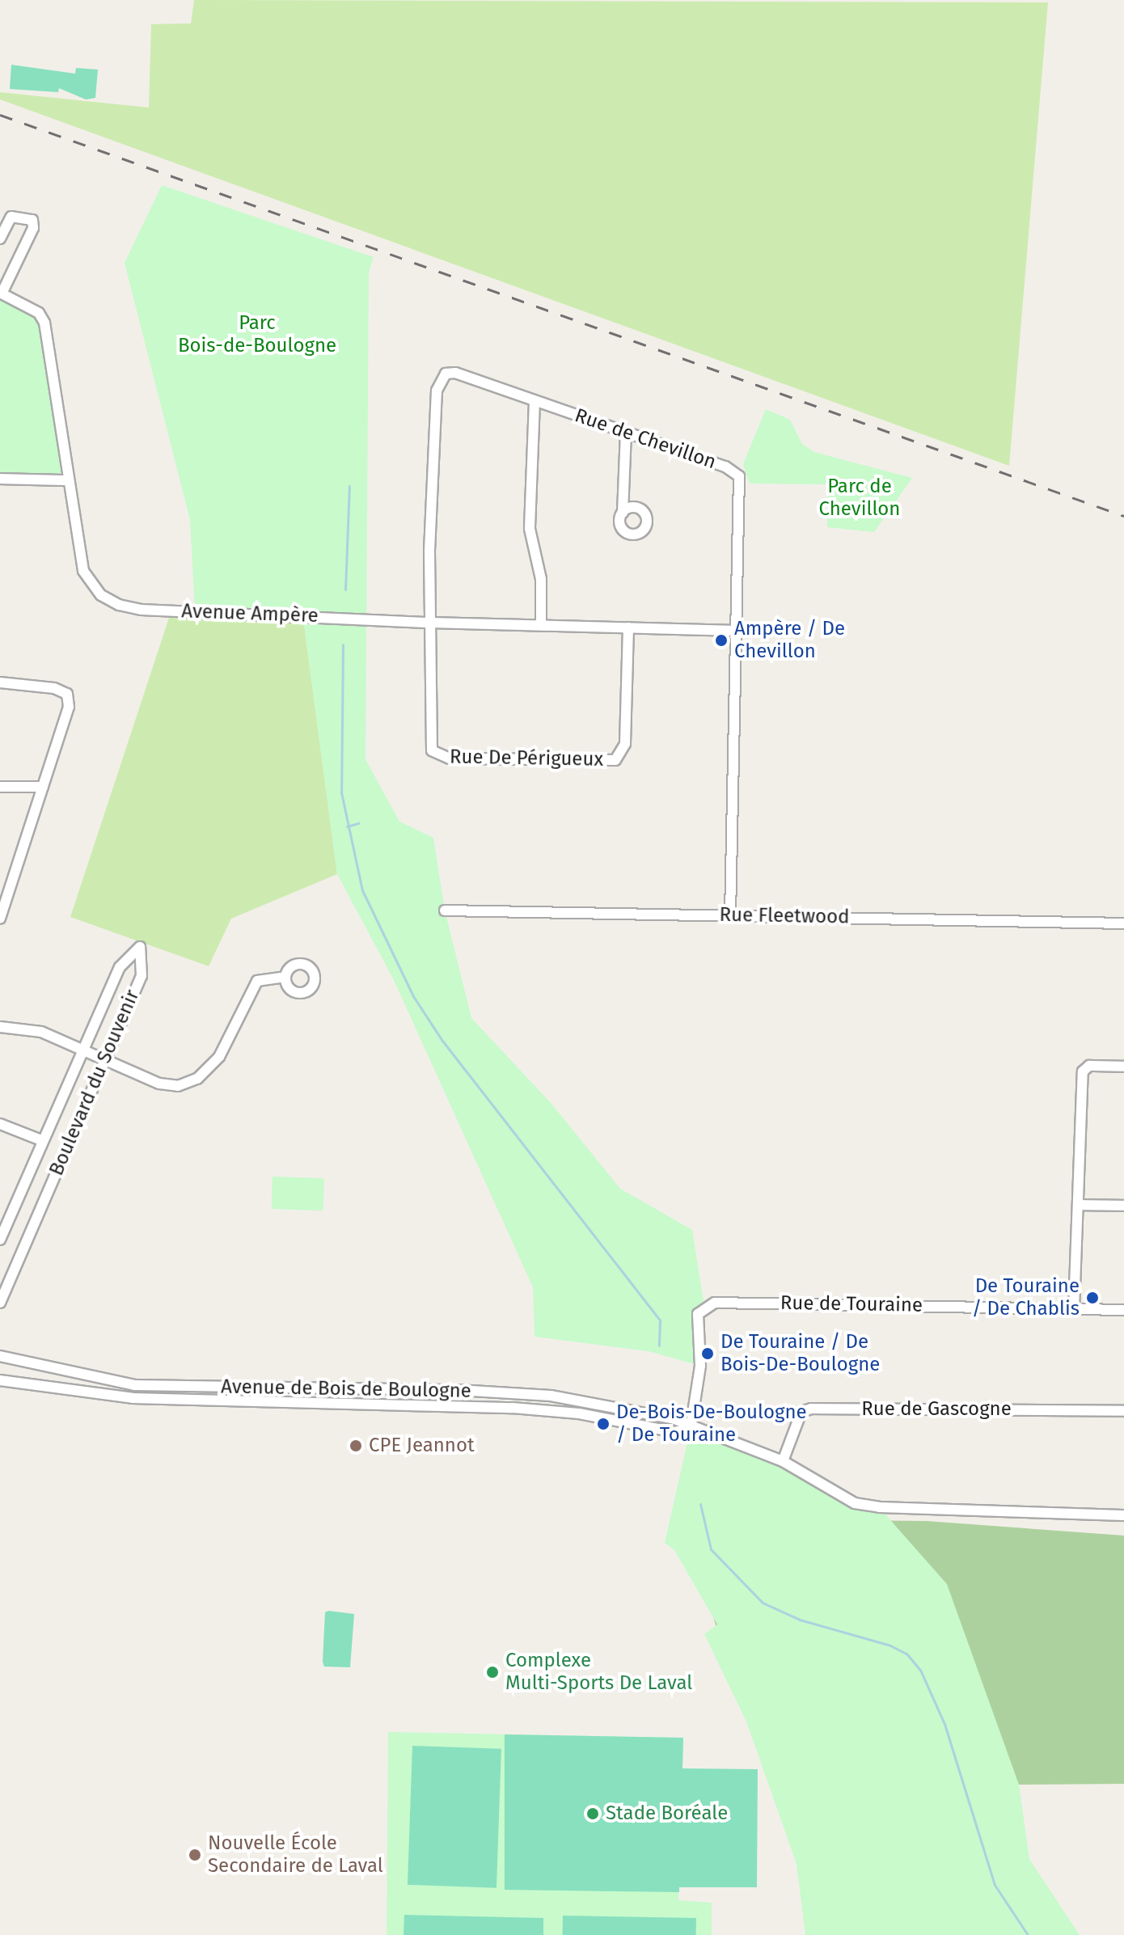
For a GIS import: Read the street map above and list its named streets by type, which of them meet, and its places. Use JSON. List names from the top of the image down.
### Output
{
  "streets": {
    "street": [
      "Rue de Chevillon",
      "Avenue Ampère",
      "Rue De Périgueux",
      "Rue Fleetwood",
      "Boulevard du Souvenir",
      "Rue de Touraine",
      "Avenue de Bois de Boulogne",
      "Rue de Gascogne"
    ]
  },
  "crossings": [
    ["Rue de Chevillon", "Avenue Ampère"],
    ["Rue de Chevillon", "Rue De Périgueux"],
    ["Rue de Chevillon", "Rue Fleetwood"],
    ["Avenue Ampère", "Rue De Périgueux"],
    ["Rue de Touraine", "Avenue de Bois de Boulogne"],
    ["Avenue de Bois de Boulogne", "Rue de Gascogne"]
  ],
  "parks": ["Parc Bois-de-Boulogne", "Parc de Chevillon"],
  "places": [
    "Ampère / De Chevillon",
    "De Touraine / De Chablis",
    "De Touraine / De Bois-De-Boulogne",
    "De-Bois-De-Boulogne / De Touraine",
    "CPE Jeannot",
    "Complexe Multi-Sports De Laval",
    "Stade Boréale",
    "Nouvelle École Secondaire de Laval"
  ]
}
